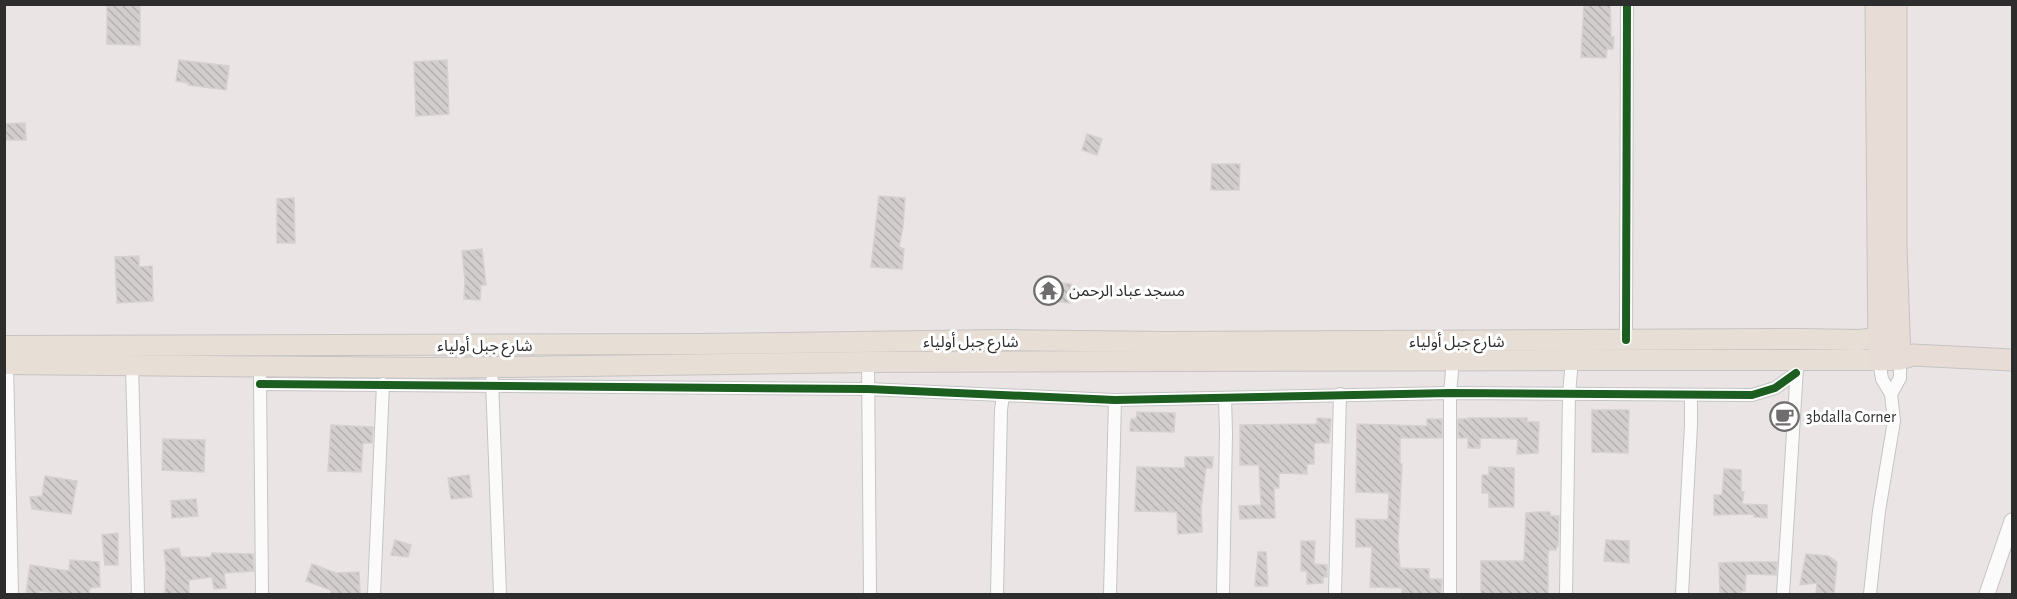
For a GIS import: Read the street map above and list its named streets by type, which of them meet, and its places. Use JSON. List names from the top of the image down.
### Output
{
  "streets": {
    "highway": ["شارع جبل أولياء"]
  },
  "places": {
    "temple": ["مسجد عباد الرحمن"],
    "cafe": ["3bdalla Corner"]
  }
}
